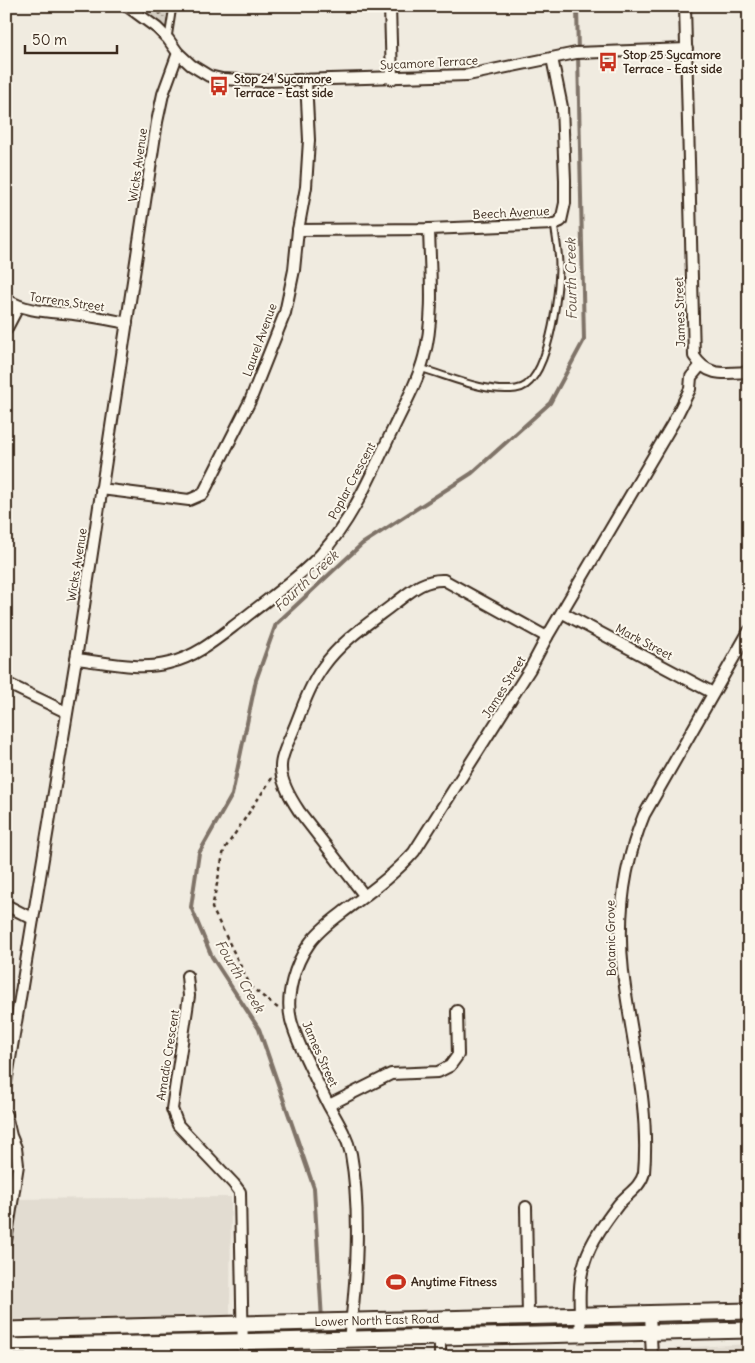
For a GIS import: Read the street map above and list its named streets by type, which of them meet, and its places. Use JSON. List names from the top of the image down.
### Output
{
  "streets": {
    "main road": ["Lower North East Road"],
    "street": [
      "Sycamore Terrace",
      "Wicks Avenue",
      "Beech Avenue",
      "Torrens Street",
      "James Street",
      "Laurel Avenue",
      "Poplar Crescent",
      "Mark Street",
      "Botanic Grove",
      "Amadio Crescent"
    ]
  },
  "crossings": [
    ["Sycamore Terrace", "Wicks Avenue"],
    ["Sycamore Terrace", "Beech Avenue"],
    ["Sycamore Terrace", "James Street"],
    ["Sycamore Terrace", "Laurel Avenue"],
    ["Wicks Avenue", "Torrens Street"],
    ["Wicks Avenue", "Laurel Avenue"],
    ["Wicks Avenue", "Poplar Crescent"],
    ["Beech Avenue", "Laurel Avenue"],
    ["Beech Avenue", "Poplar Crescent"],
    ["James Street", "Mark Street"],
    ["James Street", "Lower North East Road"],
    ["Mark Street", "Botanic Grove"],
    ["Botanic Grove", "Lower North East Road"],
    ["Amadio Crescent", "Lower North East Road"]
  ],
  "water": ["Fourth Creek"],
  "places": {
    "bus stop": ["Stop 25 Sycamore Terrace - East side", "Stop 24 Sycamore Terrace - East side"],
    "sports": ["Anytime Fitness"]
  },
  "scale_bar": "50 m"
}
